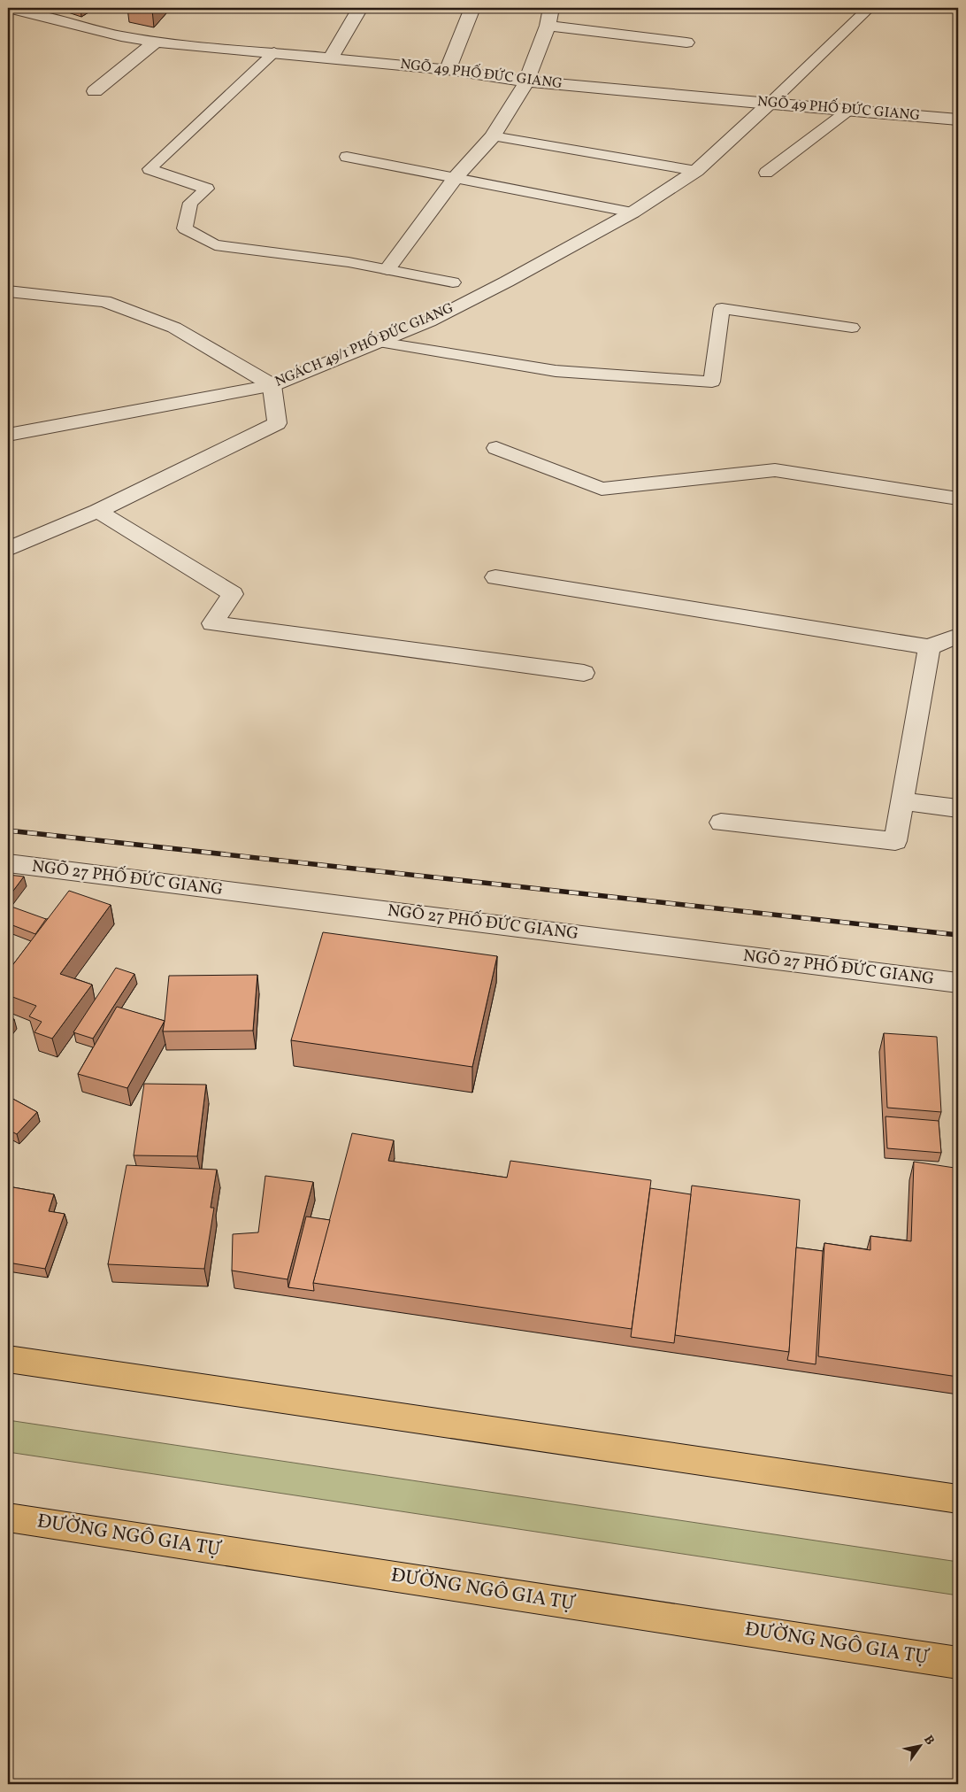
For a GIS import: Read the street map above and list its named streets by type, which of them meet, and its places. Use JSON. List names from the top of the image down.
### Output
{
  "streets": {
    "main road": ["ĐƯỜNG NGÔ GIA TỰ"],
    "street": ["NGÕ 49 PHỐ ĐỨC GIANG", "NGÁCH 49/1 PHỐ ĐỨC GIANG", "NGÕ 27 PHỐ ĐỨC GIANG"]
  },
  "crossings": [
    ["NGÕ 49 PHỐ ĐỨC GIANG", "NGÁCH 49/1 PHỐ ĐỨC GIANG"]
  ],
  "north": "top right"
}
